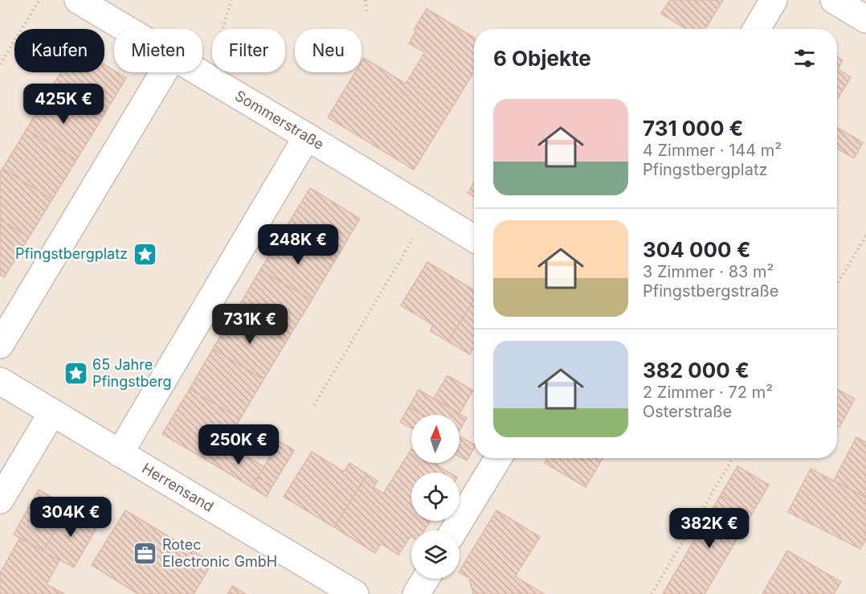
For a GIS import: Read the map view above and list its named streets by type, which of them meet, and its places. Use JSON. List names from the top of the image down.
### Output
{
  "streets": {
    "street": ["Sommerstraße", "Herrensand"]
  },
  "places": {
    "place": ["Pfingstbergplatz", "65 Jahre Pfingstberg"],
    "office": ["Rotec Electronic GmbH"]
  },
  "north": "top",
  "page": {
    "chip": [
      "Kaufen",
      "Mieten",
      "Filter",
      "Neu"
    ],
    "heading": "6 Objekte",
    "price": [
      "425K €",
      "248K €",
      "731K €",
      "250K €",
      "304K €",
      "382K €"
    ],
    "list": [
      {
        "name": "731 000 €",
        "note": "4 Zimmer · 144 m² · Pfingstbergplatz"
      },
      {
        "name": "304 000 €",
        "note": "3 Zimmer · 83 m² · Pfingstbergstraße"
      },
      {
        "name": "382 000 €",
        "note": "2 Zimmer · 72 m² · Osterstraße"
      }
    ]
  }
}
